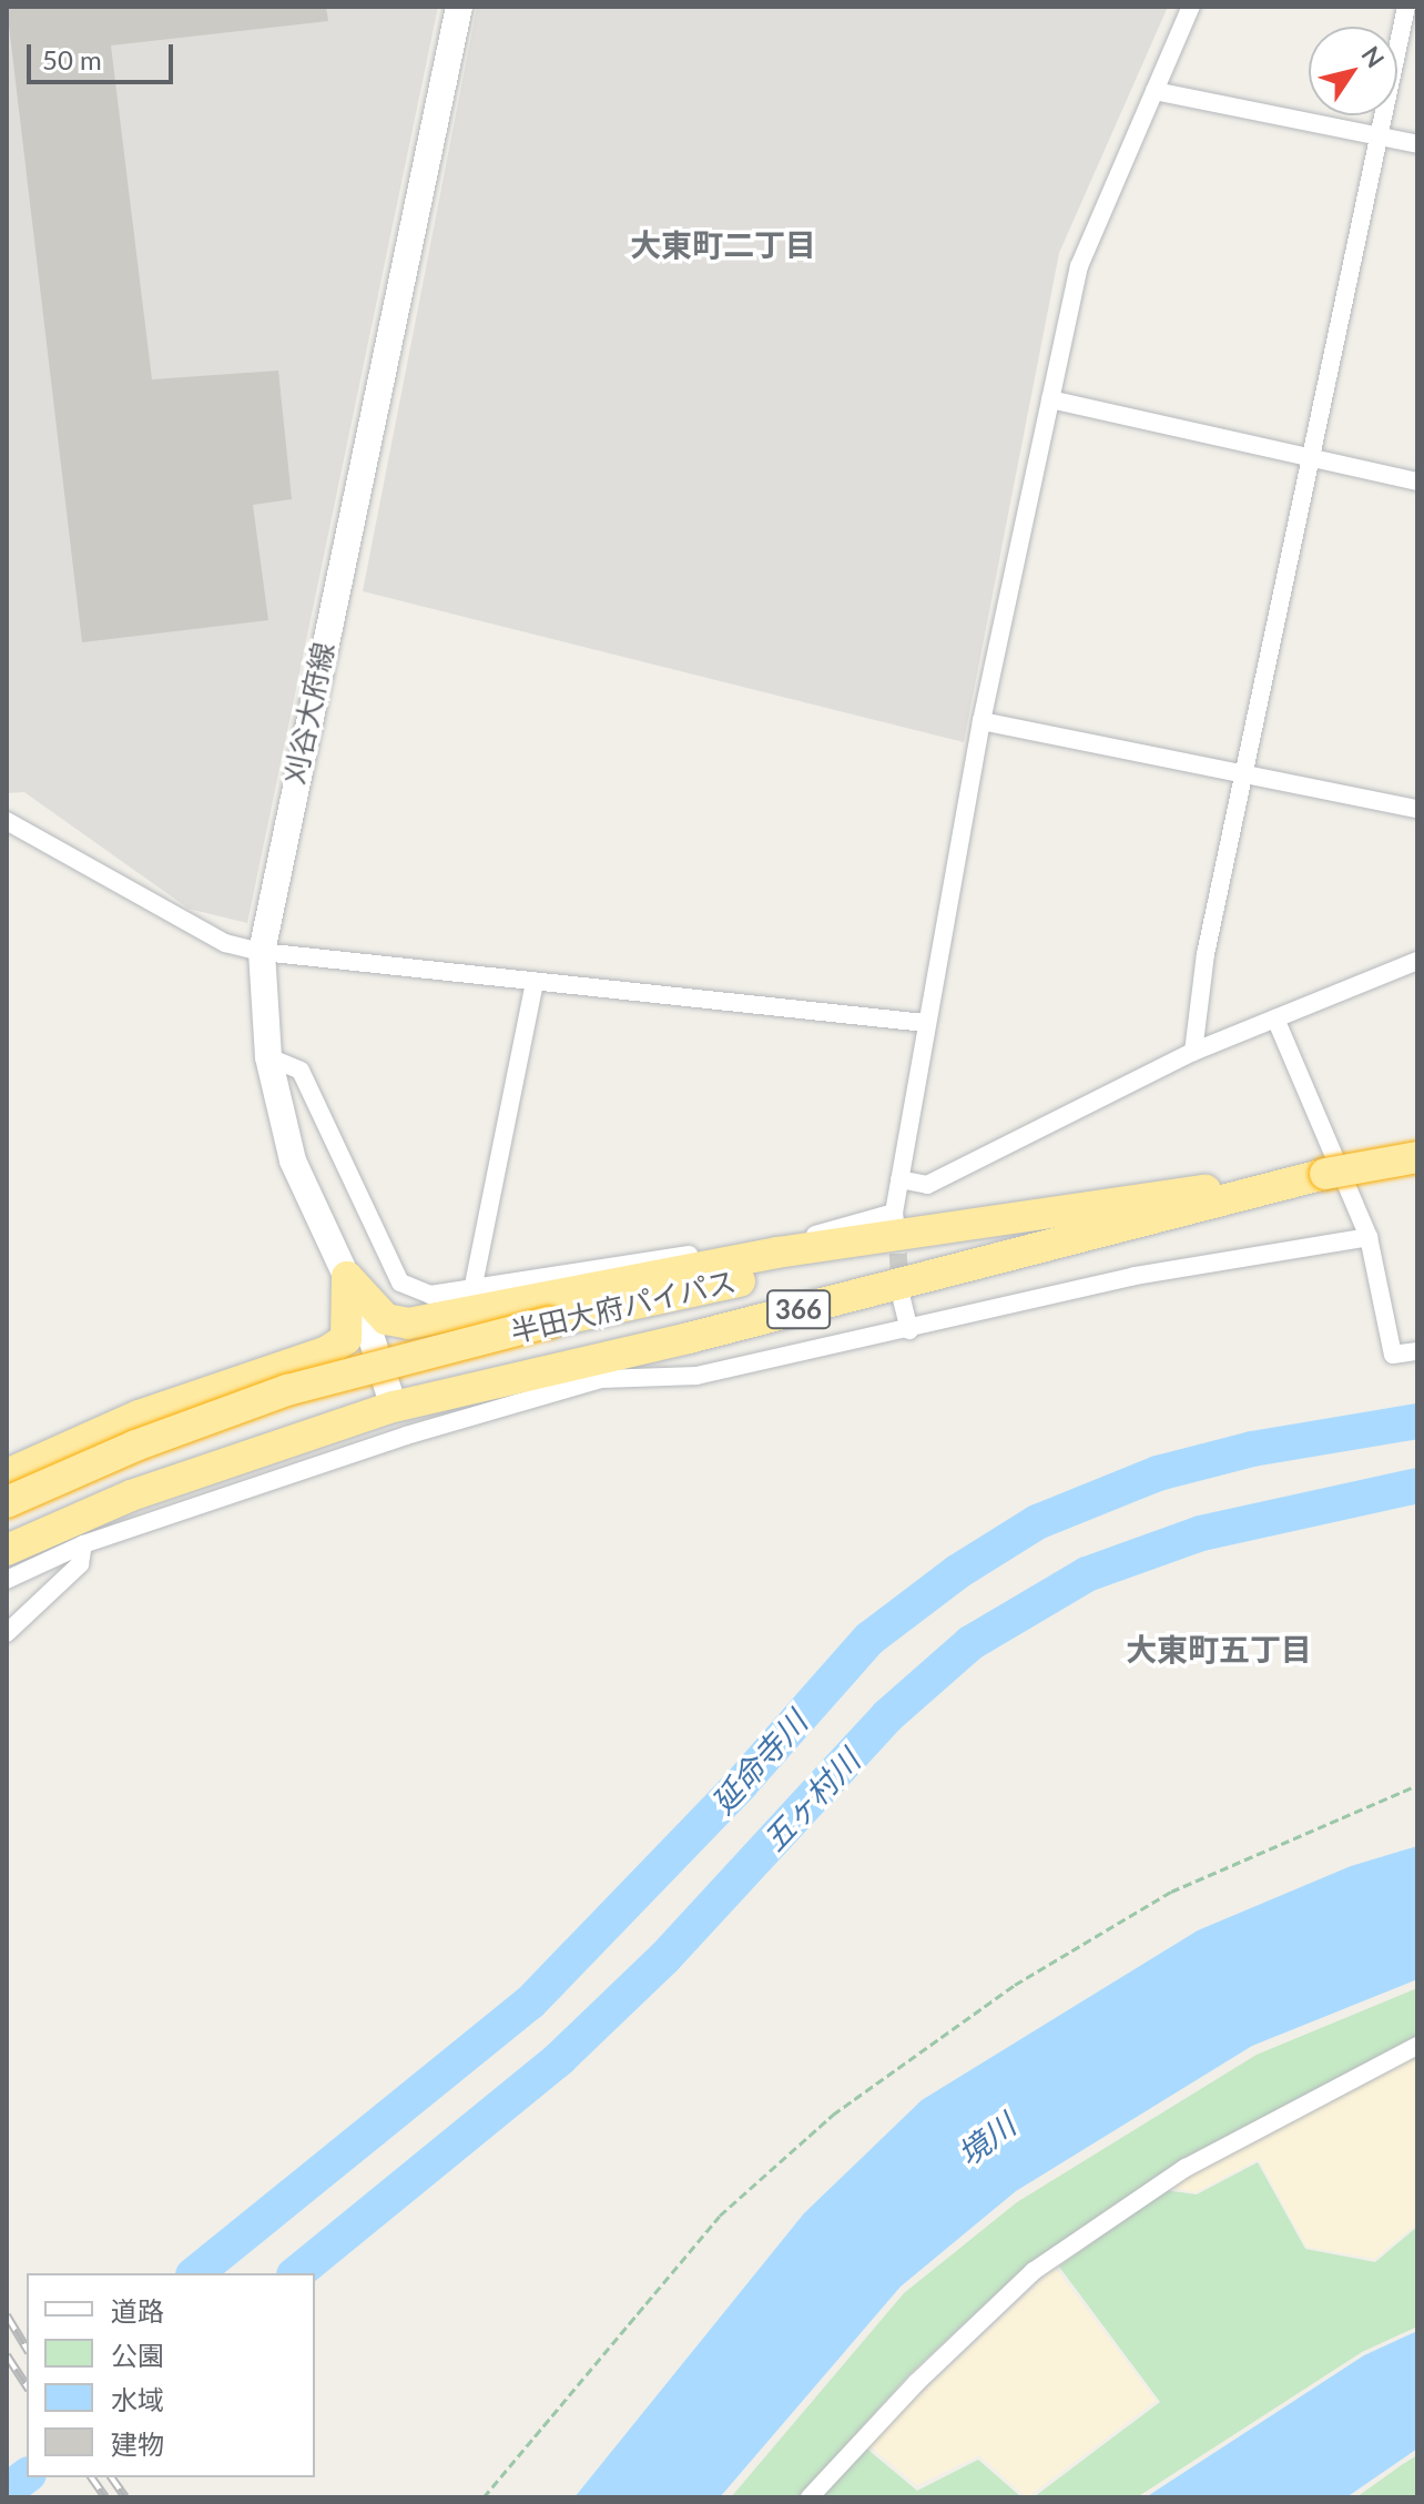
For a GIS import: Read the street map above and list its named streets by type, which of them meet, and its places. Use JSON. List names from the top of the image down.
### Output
{
  "streets": {
    "highway": ["半田大府パイパス", "366"],
    "main road": ["刈谷大府線"]
  },
  "crossings": [
    ["刈谷大府線", "366"],
    ["半田大府パイパス", "366"]
  ],
  "districts": ["大東町二丁目", "大東町五丁目"],
  "water": ["延命寺川", "五ヶ村川", "境川"],
  "legend": [
    "道路",
    "公園",
    "水域",
    "建物"
  ],
  "scale_bar": "50 m",
  "north": "top right"
}
